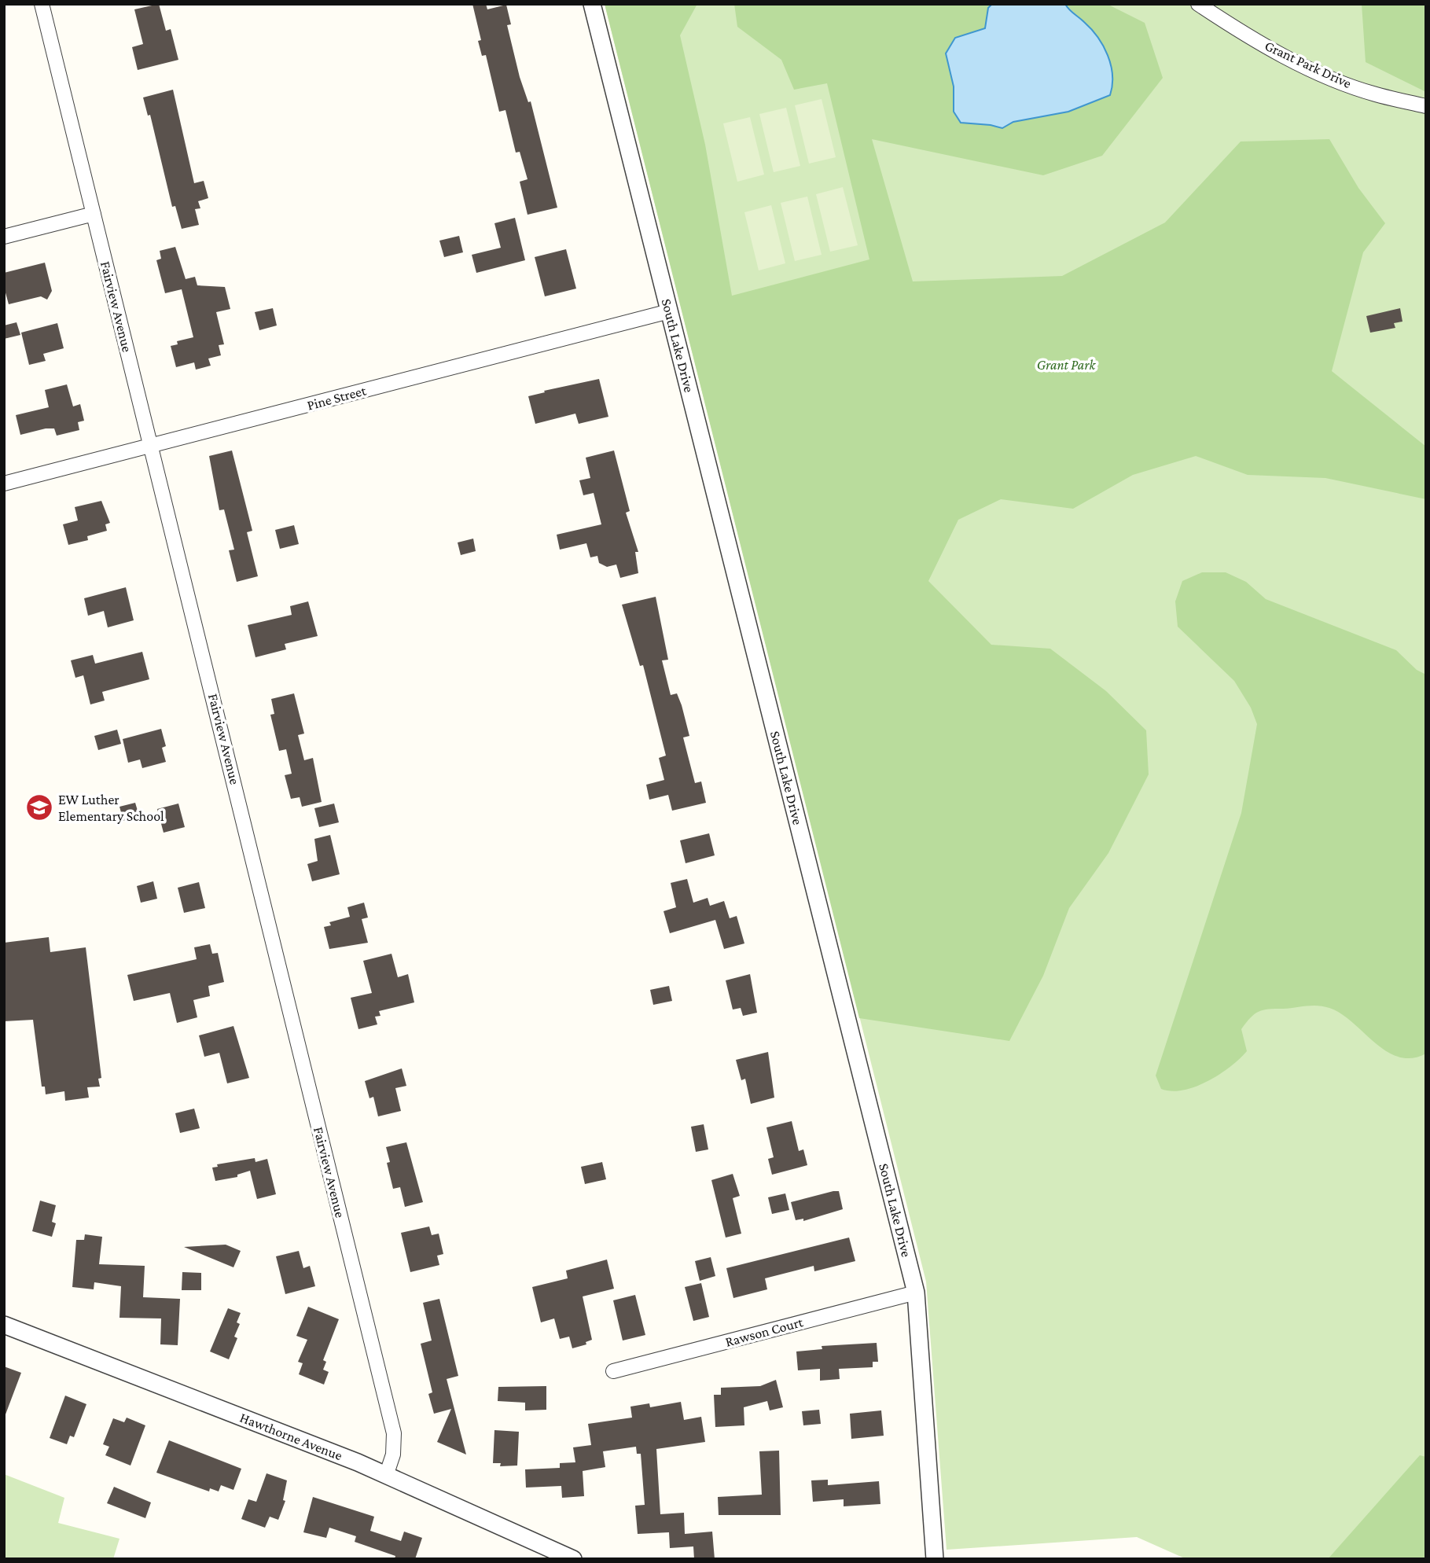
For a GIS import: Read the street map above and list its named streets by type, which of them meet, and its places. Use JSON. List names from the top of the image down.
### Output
{
  "streets": {
    "street": [
      "Grant Park Drive",
      "Fairview Avenue",
      "South Lake Drive",
      "Pine Street",
      "Rawson Court",
      "Hawthorne Avenue"
    ]
  },
  "crossings": [
    ["Fairview Avenue", "Pine Street"],
    ["Fairview Avenue", "Hawthorne Avenue"],
    ["South Lake Drive", "Pine Street"],
    ["South Lake Drive", "Rawson Court"]
  ],
  "parks": ["Grant Park"],
  "places": {
    "school or university": ["EW Luther Elementary School"]
  }
}
